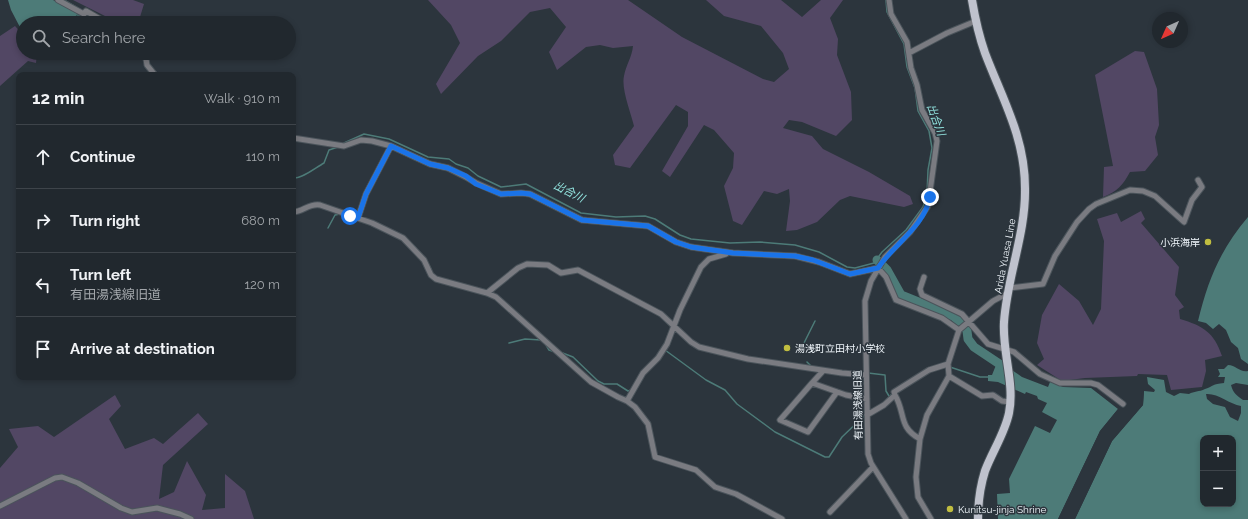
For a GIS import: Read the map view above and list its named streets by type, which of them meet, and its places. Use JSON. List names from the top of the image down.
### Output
{
  "streets": {
    "main road": ["Arida Yuasa Line"],
    "street": ["有田湯浅線旧道"]
  },
  "water": ["出合川"],
  "places": ["小浜海岸", "湯浅町立田村小学校", "Kunitsu-jinja Shrine"],
  "north": "bottom left",
  "page": {
    "search": "Search here",
    "heading": ["12 min", "Walk · 910 m"],
    "list": [
      ["Continue", "110 m"],
      ["Turn right", "680 m"],
      ["Turn left", "有田湯浅線旧道", "120 m"],
      "Arrive at destination"
    ],
    "map_buttons": ["+", "−"]
  }
}
